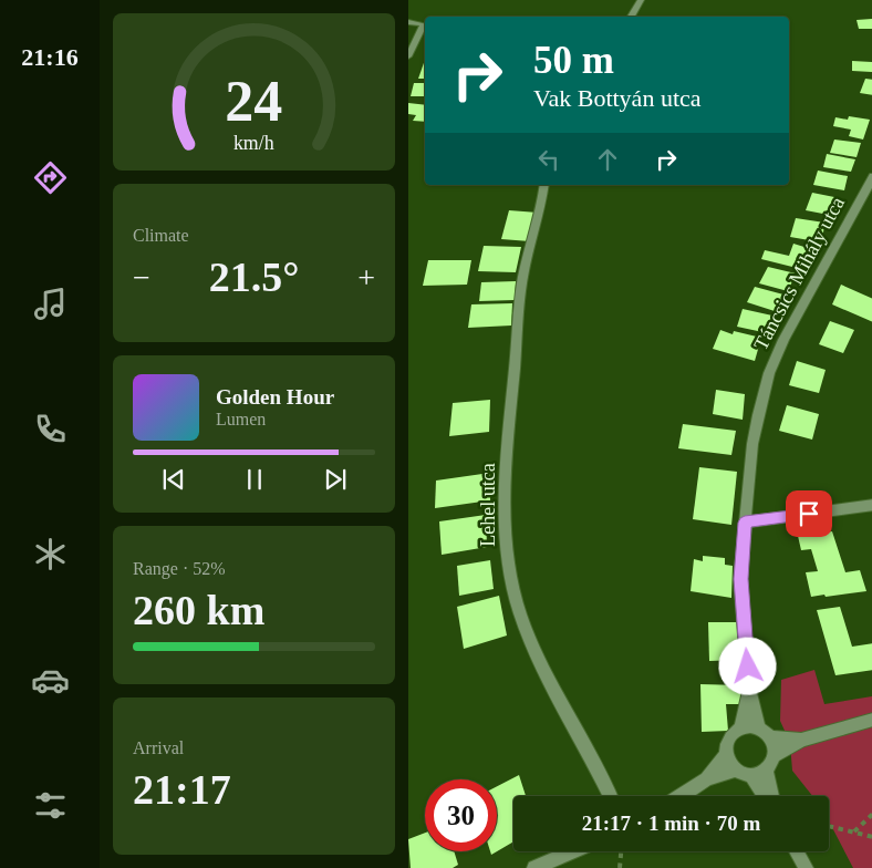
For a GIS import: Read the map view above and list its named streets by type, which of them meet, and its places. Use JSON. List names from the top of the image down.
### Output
{
  "streets": {
    "street": ["Táncsics Mihály utca", "Lehel utca"]
  },
  "page": {
    "tabs": "21:16",
    "turn": ["50 m", "Vak Bottyán utca"],
    "tile": [
      "Climate",
      ["Range · 52%", "260 km"],
      ["Arrival", "21:17"]
    ],
    "heat": ["−", "21.5°", "+"],
    "song": ["Golden Hour", "Lumen"],
    "limit": "30",
    "trip": "21:17 · 1 min · 70 m",
    "gauge": ["24", "km/h"]
  }
}
